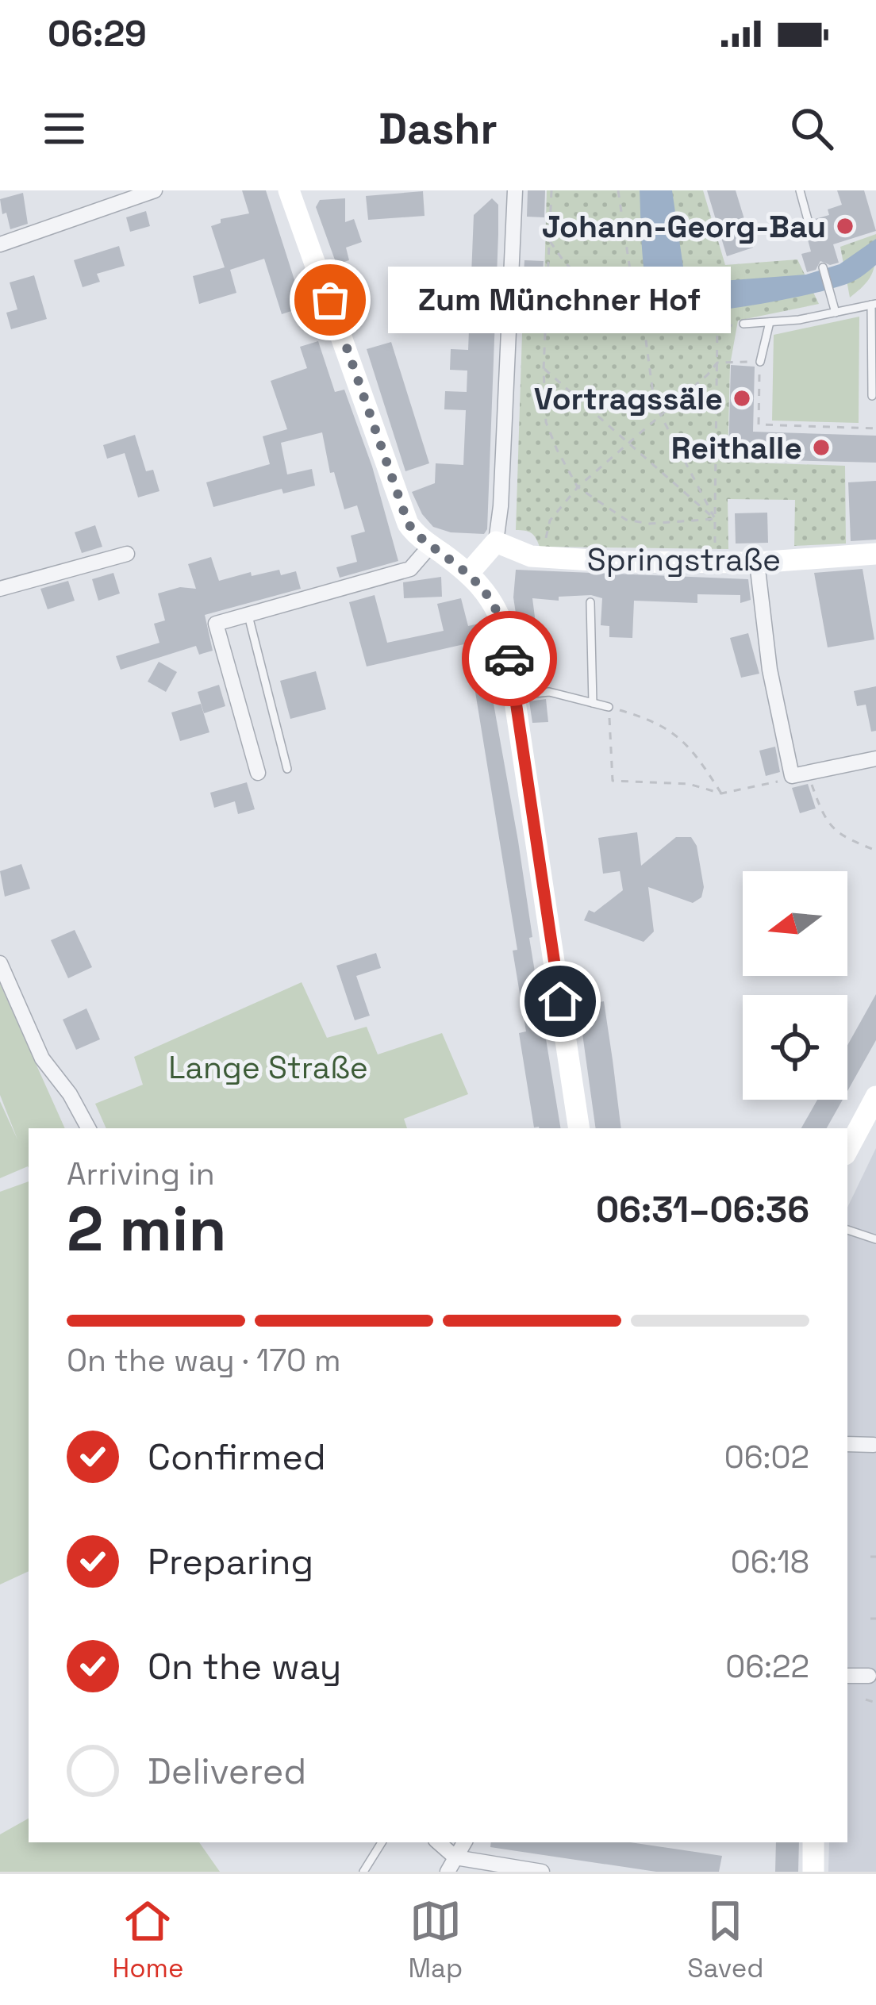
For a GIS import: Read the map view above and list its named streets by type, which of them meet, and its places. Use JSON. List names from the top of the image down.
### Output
{
  "streets": {
    "main road": ["Springstraße"]
  },
  "parks": ["Lange Straße"],
  "places": [
    "Johann-Georg-Bau",
    "Zum Münchner Hof",
    "Vortragssäle",
    "Reithalle"
  ],
  "north": "left",
  "page": {
    "status": "06:29",
    "header": "Dashr",
    "bubble": "Zum Münchner Hof",
    "heading": ["2 min", "Arriving in", "06:31–06:36"],
    "bar": "On the way · 170 m",
    "list": [
      ["Confirmed", "06:02"],
      ["Preparing", "06:18"],
      ["On the way", "06:22"],
      "Delivered"
    ],
    "tabs": ["Home", "Map", "Saved"]
  }
}
